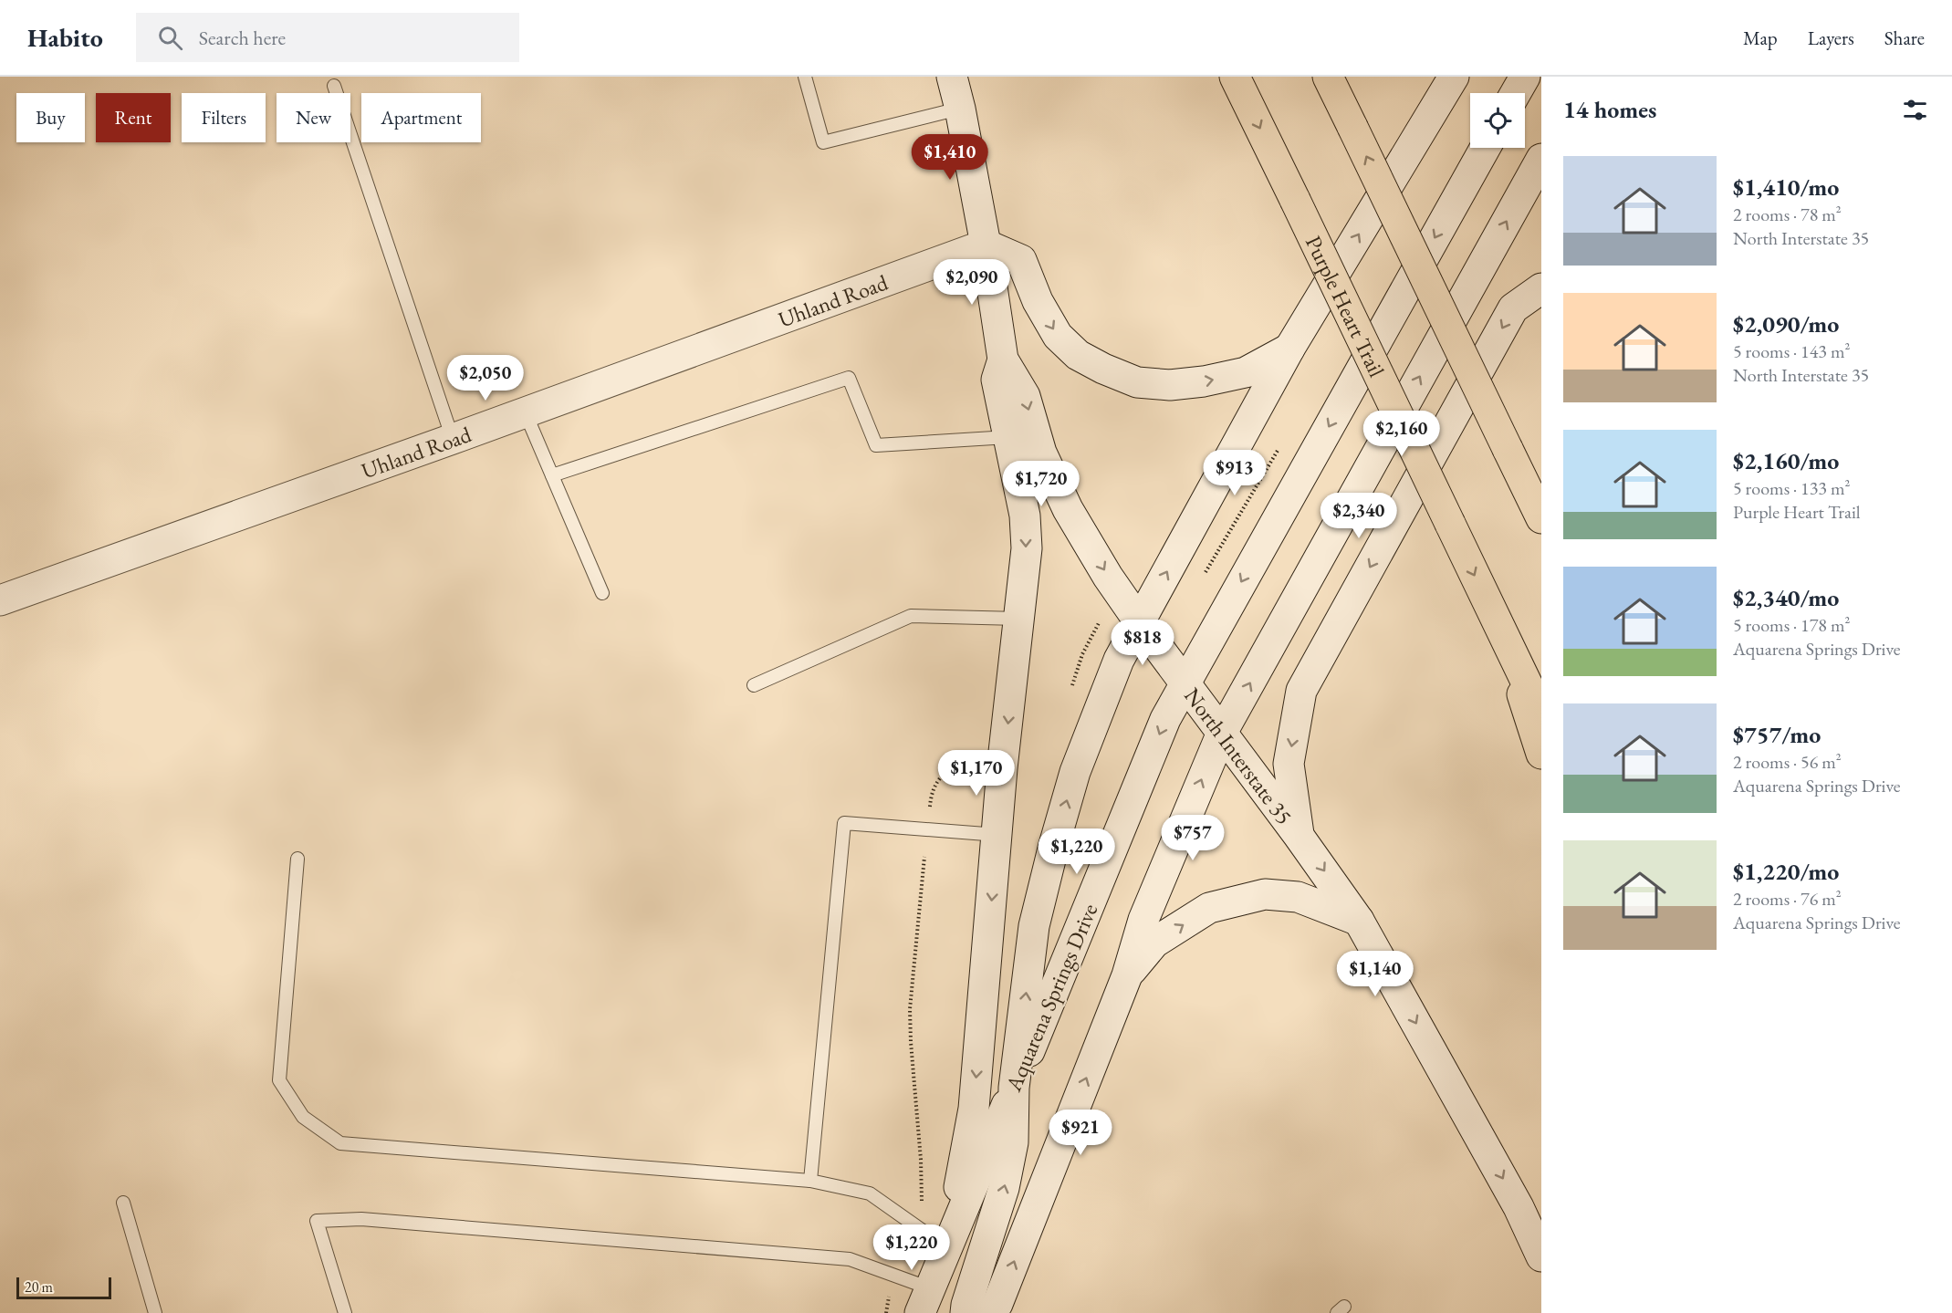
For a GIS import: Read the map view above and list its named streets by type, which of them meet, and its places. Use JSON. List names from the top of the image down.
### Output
{
  "streets": {
    "highway": ["Purple Heart Trail"],
    "main road": ["Uhland Road", "North Interstate 35", "Aquarena Springs Drive"]
  },
  "crossings": [
    ["Uhland Road", "North Interstate 35"],
    ["North Interstate 35", "Aquarena Springs Drive"]
  ],
  "one_way": ["North Interstate 35"],
  "scale_bar": "20 m",
  "page": {
    "header": "Habito",
    "search": "Search here",
    "nav": ["Map", "Layers", "Share"],
    "heading": "14 homes",
    "chip": [
      "Buy",
      "Rent",
      "Filters",
      "New",
      "Apartment"
    ],
    "price": [
      "$1,410",
      "$2,090",
      "$2,050",
      "$2,160",
      "$913",
      "$1,720",
      "$2,340",
      "$818",
      "$1,170",
      "$757",
      "$1,220",
      "$1,140",
      "$921",
      "$1,220"
    ],
    "list": [
      {
        "name": "$1,410/mo",
        "note": "2 rooms · 78 m² · North Interstate 35"
      },
      {
        "name": "$2,090/mo",
        "note": "5 rooms · 143 m² · North Interstate 35"
      },
      {
        "name": "$2,160/mo",
        "note": "5 rooms · 133 m² · Purple Heart Trail"
      },
      {
        "name": "$2,340/mo",
        "note": "5 rooms · 178 m² · Aquarena Springs Drive"
      },
      {
        "name": "$757/mo",
        "note": "2 rooms · 56 m² · Aquarena Springs Drive"
      },
      {
        "name": "$1,220/mo",
        "note": "2 rooms · 76 m² · Aquarena Springs Drive"
      }
    ],
    "scale": "20 m"
  }
}
